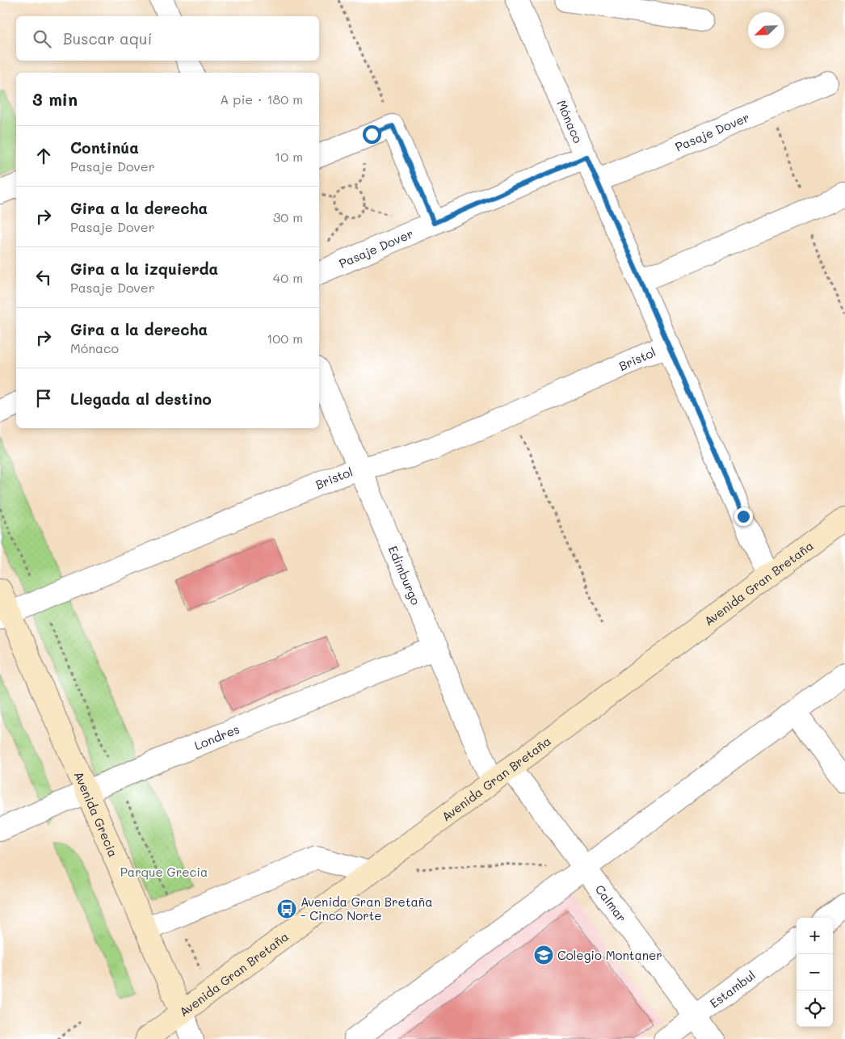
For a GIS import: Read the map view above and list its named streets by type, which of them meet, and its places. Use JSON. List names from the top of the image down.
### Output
{
  "streets": {
    "main road": ["Avenida Gran Bretaña", "Avenida Grecia"],
    "street": [
      "Mónaco",
      "Pasaje Dover",
      "Bristol",
      "Edimburgo",
      "Londres",
      "Calmar",
      "Estambul"
    ]
  },
  "crossings": [
    ["Mónaco", "Pasaje Dover"],
    ["Mónaco", "Bristol"],
    ["Mónaco", "Avenida Gran Bretaña"],
    ["Bristol", "Edimburgo"],
    ["Bristol", "Avenida Grecia"],
    ["Edimburgo", "Avenida Gran Bretaña"],
    ["Edimburgo", "Londres"],
    ["Avenida Gran Bretaña", "Avenida Grecia"],
    ["Avenida Gran Bretaña", "Calmar"],
    ["Londres", "Avenida Grecia"],
    ["Calmar", "Estambul"]
  ],
  "parks": ["Parque Grecia"],
  "places": {
    "bus stop": ["Avenida Gran Bretaña - Cinco Norte"],
    "school or university": ["Colegio Montaner"]
  },
  "north": "bottom left",
  "page": {
    "search": "Buscar aquí",
    "heading": ["3 min", "A pie · 180 m"],
    "list": [
      ["Continúa", "Pasaje Dover", "10 m"],
      ["Gira a la derecha", "Pasaje Dover", "30 m"],
      ["Gira a la izquierda", "Pasaje Dover", "40 m"],
      ["Gira a la derecha", "Mónaco", "100 m"],
      "Llegada al destino"
    ],
    "map_buttons": ["+", "−"]
  }
}
